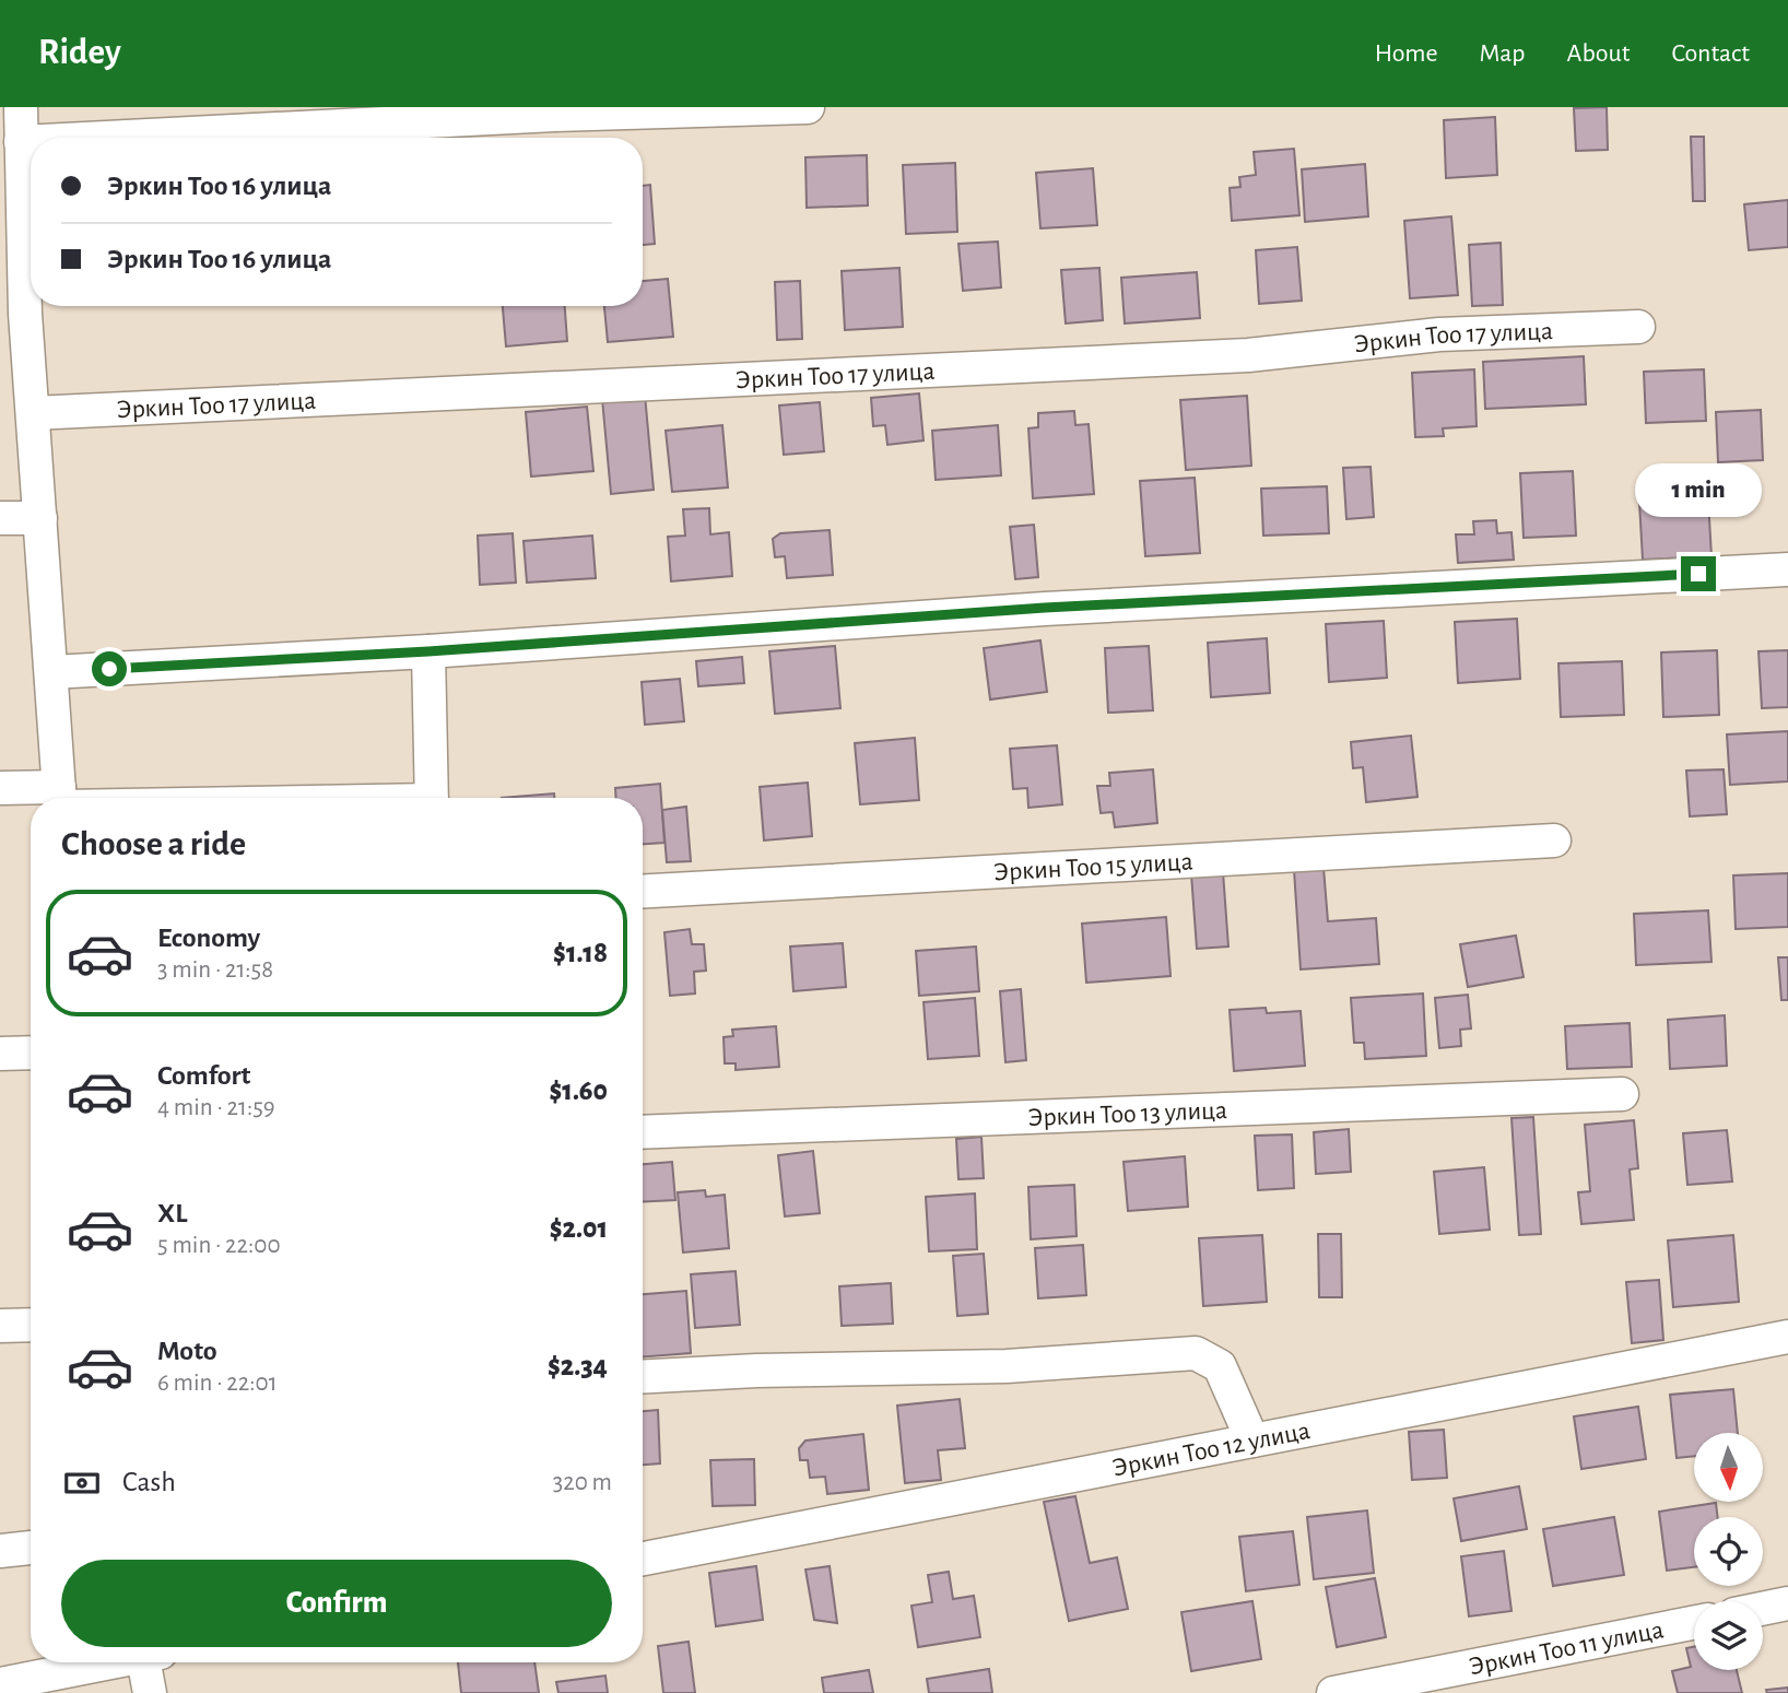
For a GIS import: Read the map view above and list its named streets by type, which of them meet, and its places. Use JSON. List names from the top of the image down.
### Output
{
  "streets": {
    "street": [
      "Эркин Тоо 17 улица",
      "Эркин Тоо 15 улица",
      "Эркин Тоо 13 улица",
      "Эркин Тоо 12 улица",
      "Эркин Тоо 11 улица"
    ]
  },
  "north": "bottom",
  "page": {
    "header": "Ridey",
    "nav": [
      "Home",
      "Map",
      "About",
      "Contact"
    ],
    "banner": ["Эркин Тоо 16 улица", "Эркин Тоо 16 улица"],
    "bubble": "1 min",
    "heading": "Choose a ride",
    "list": [
      {
        "name": "Economy",
        "note": "3 min · 21:58",
        "value": "$1.18"
      },
      {
        "name": "Comfort",
        "note": "4 min · 21:59",
        "value": "$1.60"
      },
      {
        "name": "XL",
        "note": "5 min · 22:00",
        "value": "$2.01"
      },
      {
        "name": "Moto",
        "note": "6 min · 22:01",
        "value": "$2.34"
      }
    ],
    "pay": ["Cash", "320 m"],
    "buttons": "Confirm"
  }
}
